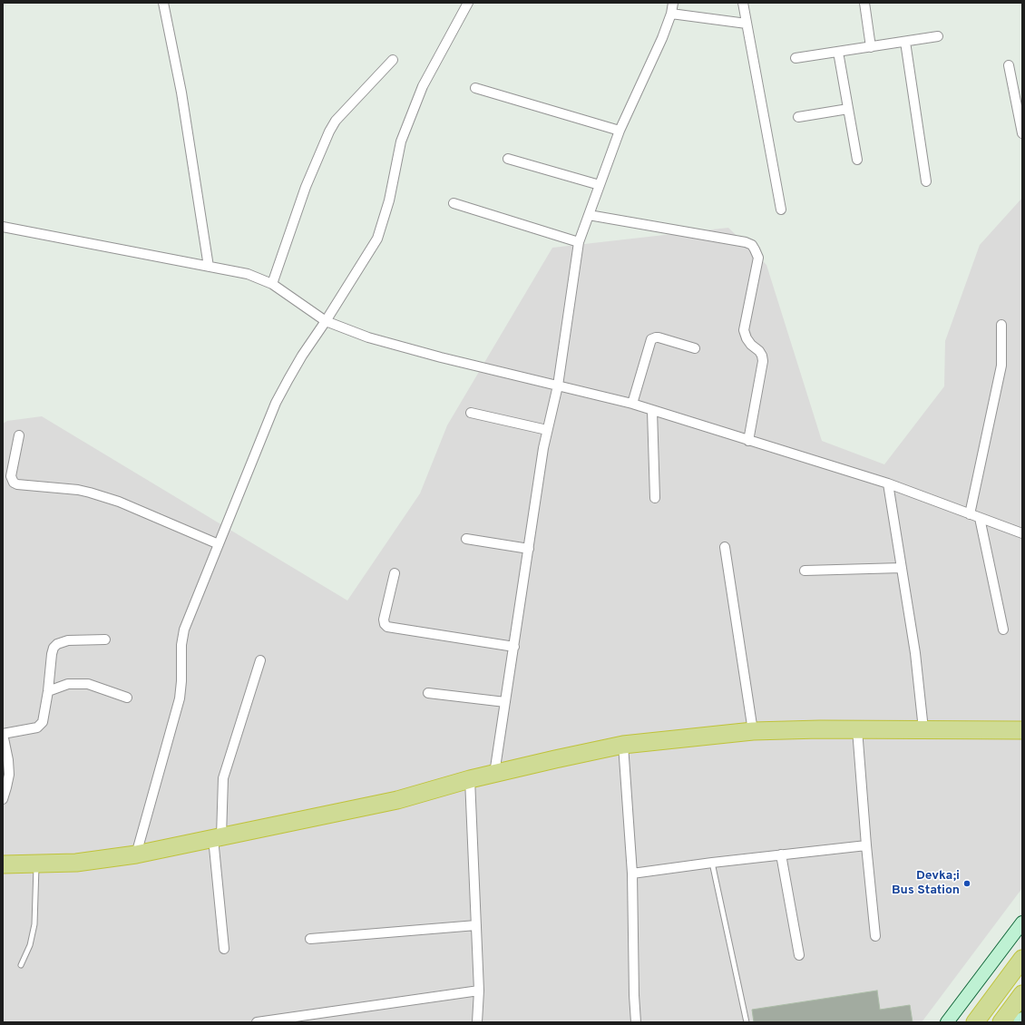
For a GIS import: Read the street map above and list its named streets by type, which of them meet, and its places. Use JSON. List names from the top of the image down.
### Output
{
  "places": ["Devka;i Bus Station"]
}
